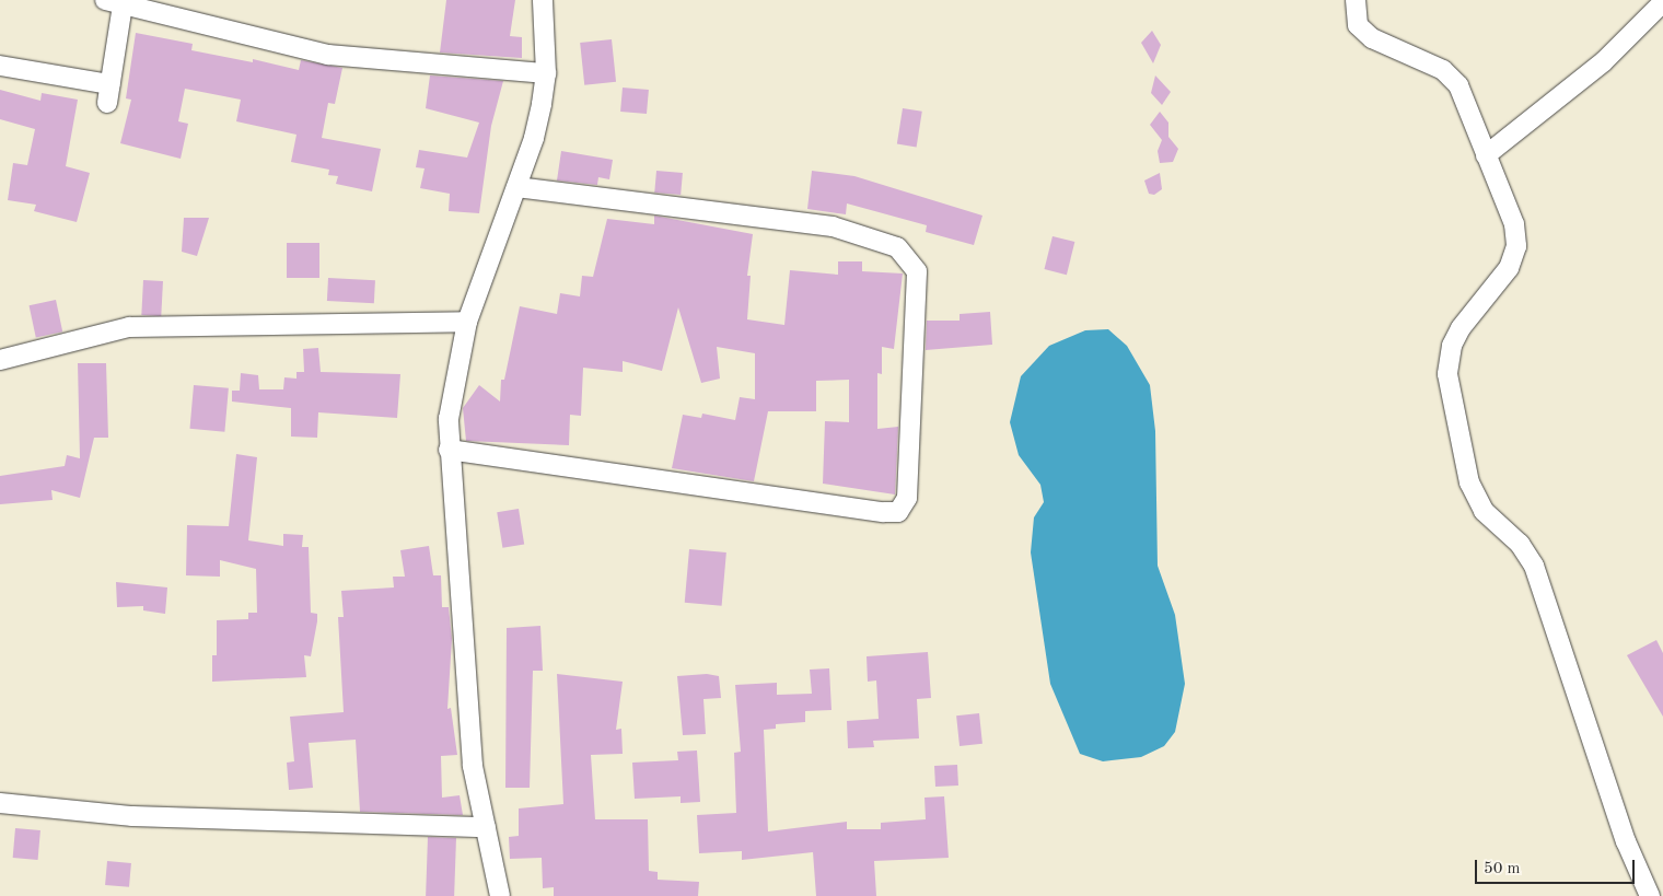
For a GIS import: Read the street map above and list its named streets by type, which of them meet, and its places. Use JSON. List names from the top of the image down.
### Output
{
  "scale_bar": "50 m"
}
